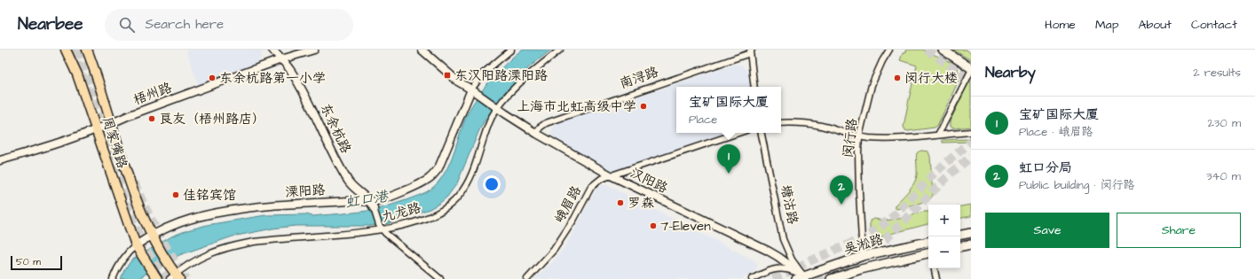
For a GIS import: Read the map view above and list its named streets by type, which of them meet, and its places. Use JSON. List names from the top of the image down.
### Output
{
  "streets": {
    "main road": ["周家嘴路", "吴淞路"],
    "street": [
      "南浔路",
      "梧州路",
      "东余杭路",
      "闵行路",
      "汉阳路",
      "溧阳路",
      "峨眉路",
      "塘沽路",
      "九龙路"
    ]
  },
  "crossings": [
    ["南浔路", "汉阳路"],
    ["梧州路", "东余杭路"],
    ["梧州路", "周家嘴路"],
    ["东余杭路", "溧阳路"],
    ["东余杭路", "九龙路"],
    ["闵行路", "吴淞路"],
    ["周家嘴路", "溧阳路"],
    ["周家嘴路", "九龙路"],
    ["汉阳路", "溧阳路"],
    ["汉阳路", "峨眉路"],
    ["汉阳路", "塘沽路"],
    ["汉阳路", "九龙路"],
    ["汉阳路", "吴淞路"],
    ["塘沽路", "吴淞路"]
  ],
  "water": ["虹口港"],
  "places": {
    "transit": ["东汉阳路溧阳路"],
    "other": [
      "东余杭路第一小学",
      "闵行大楼",
      "上海市北虹高级中学",
      "良友（梧州路店）",
      "佳铭宾馆",
      "罗森",
      "7-Eleven"
    ]
  },
  "scale_bar": "50 m",
  "page": {
    "header": "Nearbee",
    "search": "Search here",
    "nav": [
      "Home",
      "Map",
      "About",
      "Contact"
    ],
    "heading": ["Nearby", "2 results"],
    "popup": ["宝矿国际大厦", "Place"],
    "list": [
      {
        "mark": "1",
        "name": "宝矿国际大厦",
        "note": "Place · 峨眉路",
        "value": "230 m"
      },
      {
        "mark": "2",
        "name": "虹口分局",
        "note": "Public building · 闵行路",
        "value": "340 m"
      }
    ],
    "pins": ["1", "2"],
    "buttons": ["Save", "Share"],
    "map_buttons": ["+", "−"],
    "scale": "50 m"
  }
}
